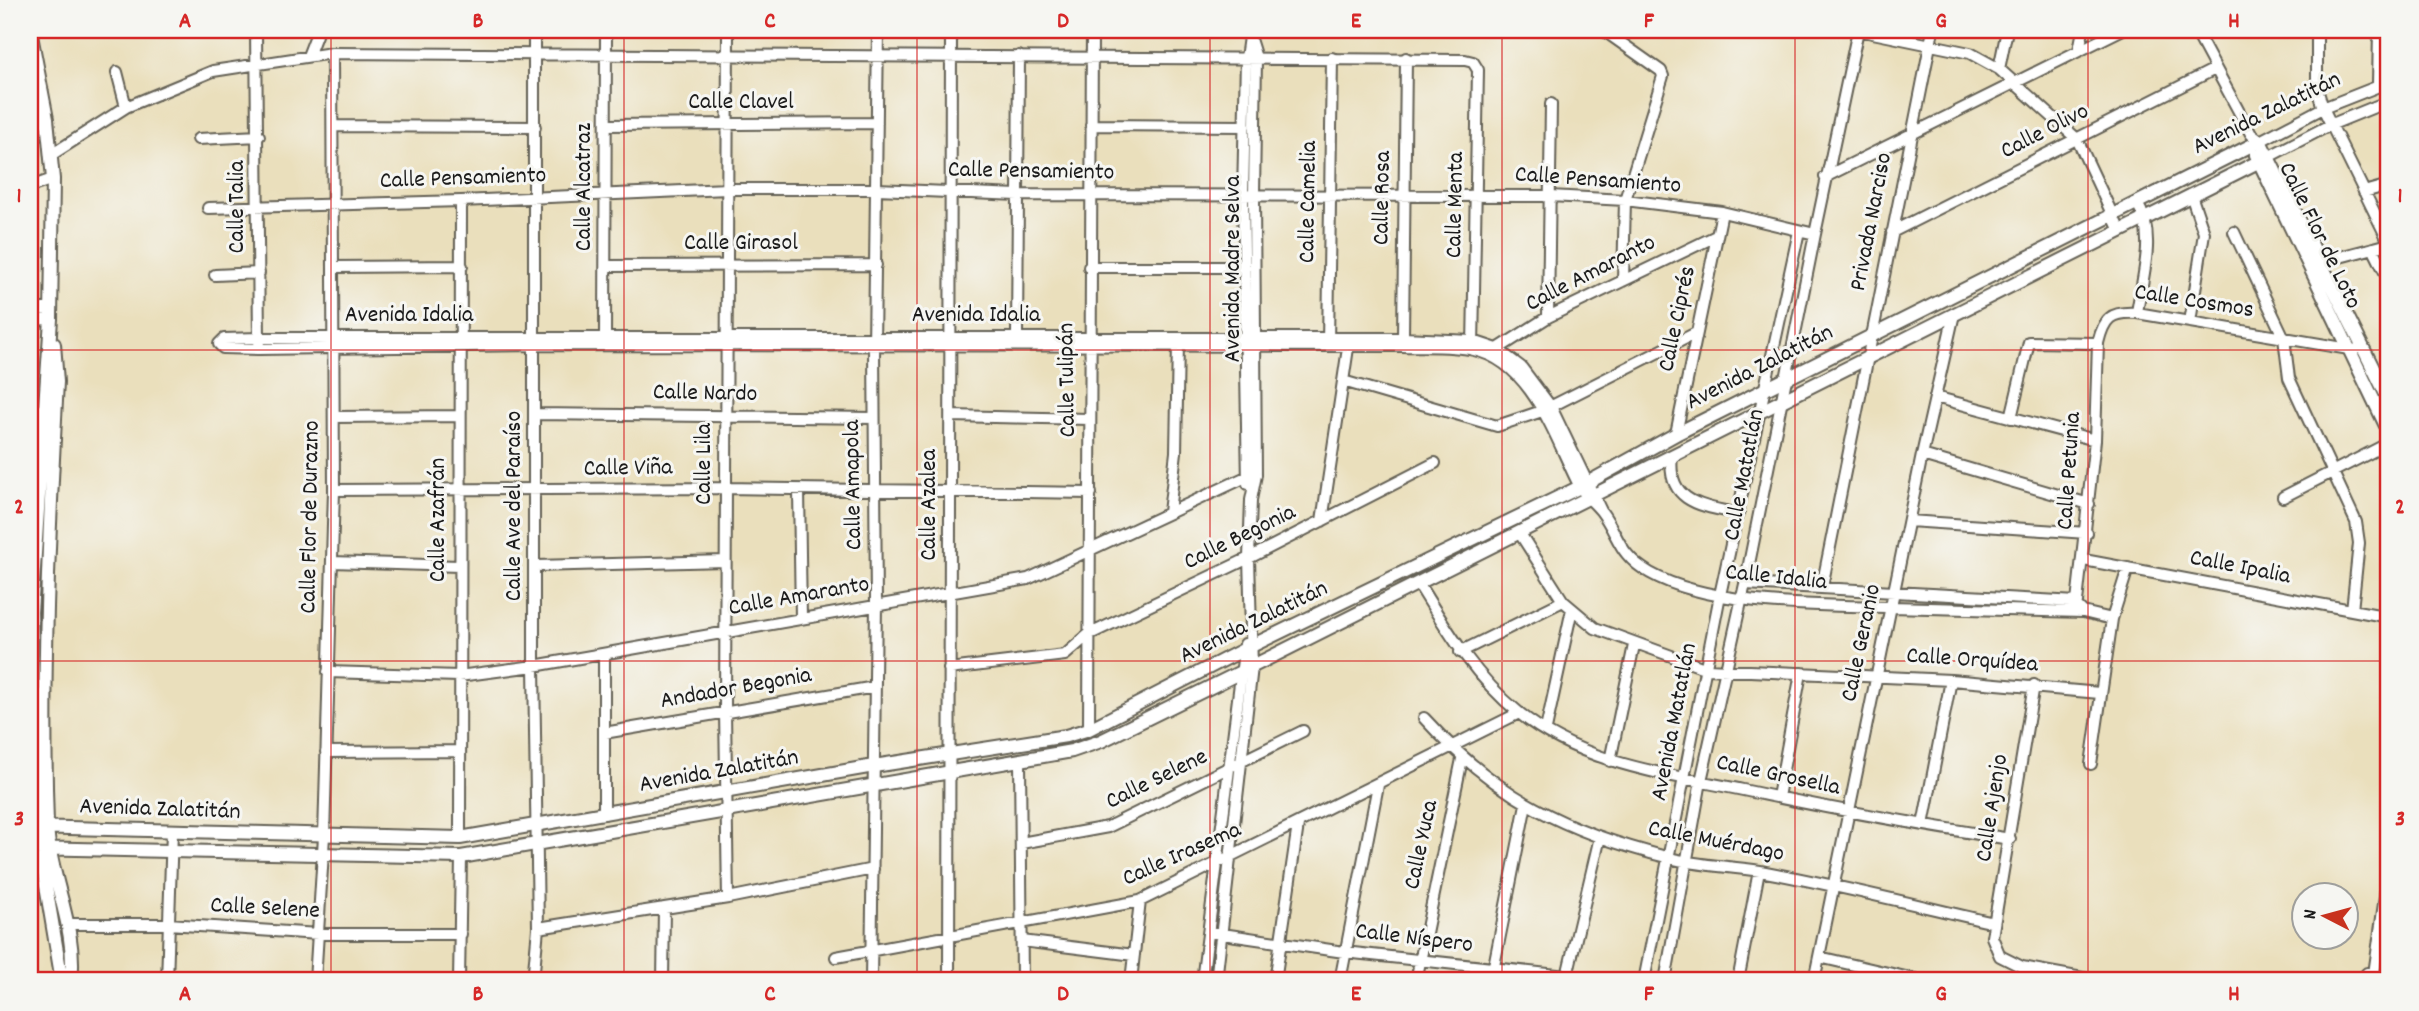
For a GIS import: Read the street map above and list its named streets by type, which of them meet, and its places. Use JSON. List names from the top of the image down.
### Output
{
  "streets": {
    "street": [
      "Calle Clavel",
      "Avenida Zalatitán",
      "Calle Olivo",
      "Calle Pensamiento",
      "Calle Alcatraz",
      "Calle Rosa",
      "Calle Camelia",
      "Calle Menta",
      "Calle Talia",
      "Privada Narciso",
      "Calle Flor de Loto",
      "Calle Girasol",
      "Avenida Madre Selva",
      "Calle Amaranto",
      "Calle Cosmos",
      "Avenida Idalia",
      "Calle Ciprés",
      "Calle Tulipán",
      "Calle Nardo",
      "Calle Lila",
      "Calle Viña",
      "Calle Petunia",
      "Calle Matatlán",
      "Calle Amapola",
      "Calle Azalea",
      "Calle Ave del Paraíso",
      "Calle Flor de Durazno",
      "Calle Azafrán",
      "Calle Begonia",
      "Calle Ipalia",
      "Calle Idalia",
      "Calle Geranio",
      "Calle Orquídea",
      "Andador Begonia",
      "Avenida Matatlán",
      "Calle Grosella",
      "Calle Selene",
      "Calle Ajenjo",
      "Calle Muérdago",
      "Calle Yuca",
      "Calle Irasema",
      "Calle Níspero"
    ]
  },
  "crossings": [
    ["Calle Clavel", "Calle Alcatraz"],
    ["Calle Clavel", "Calle Lila"],
    ["Calle Clavel", "Calle Amapola"],
    ["Avenida Zalatitán", "Privada Narciso"],
    ["Avenida Zalatitán", "Calle Flor de Loto"],
    ["Avenida Zalatitán", "Avenida Madre Selva"],
    ["Avenida Zalatitán", "Avenida Idalia"],
    ["Avenida Zalatitán", "Calle Ciprés"],
    ["Avenida Zalatitán", "Calle Tulipán"],
    ["Avenida Zalatitán", "Calle Lila"],
    ["Avenida Zalatitán", "Calle Matatlán"],
    ["Avenida Zalatitán", "Calle Amapola"],
    ["Avenida Zalatitán", "Calle Azalea"],
    ["Avenida Zalatitán", "Calle Ave del Paraíso"],
    ["Avenida Zalatitán", "Calle Flor de Durazno"],
    ["Avenida Zalatitán", "Calle Azafrán"],
    ["Avenida Zalatitán", "Calle Idalia"],
    ["Avenida Zalatitán", "Calle Geranio"],
    ["Avenida Zalatitán", "Calle Orquídea"],
    ["Avenida Zalatitán", "Calle Grosella"],
    ["Calle Olivo", "Privada Narciso"],
    ["Calle Olivo", "Calle Flor de Loto"],
    ["Calle Pensamiento", "Calle Alcatraz"],
    ["Calle Pensamiento", "Calle Rosa"],
    ["Calle Pensamiento", "Calle Camelia"],
    ["Calle Pensamiento", "Calle Menta"],
    ["Calle Pensamiento", "Calle Talia"],
    ["Calle Pensamiento", "Avenida Madre Selva"],
    ["Calle Pensamiento", "Calle Ciprés"],
    ["Calle Pensamiento", "Calle Tulipán"],
    ["Calle Pensamiento", "Calle Lila"],
    ["Calle Pensamiento", "Calle Matatlán"],
    ["Calle Pensamiento", "Calle Amapola"],
    ["Calle Pensamiento", "Calle Azalea"],
    ["Calle Pensamiento", "Calle Ave del Paraíso"],
    ["Calle Pensamiento", "Calle Flor de Durazno"],
    ["Calle Pensamiento", "Calle Azafrán"],
    ["Calle Alcatraz", "Calle Girasol"],
    ["Calle Alcatraz", "Avenida Idalia"],
    ["Calle Rosa", "Calle Menta"],
    ["Calle Rosa", "Avenida Idalia"],
    ["Calle Camelia", "Avenida Idalia"],
    ["Calle Menta", "Avenida Idalia"],
    ["Calle Talia", "Avenida Idalia"],
    ["Privada Narciso", "Calle Idalia"],
    ["Calle Flor de Loto", "Calle Cosmos"],
    ["Calle Girasol", "Calle Lila"],
    ["Calle Girasol", "Calle Amapola"],
    ["Avenida Madre Selva", "Calle Amaranto"],
    ["Avenida Madre Selva", "Avenida Idalia"],
    ["Avenida Madre Selva", "Calle Begonia"],
    ["Avenida Madre Selva", "Calle Selene"],
    ["Avenida Madre Selva", "Calle Irasema"],
    ["Avenida Madre Selva", "Calle Níspero"],
    ["Calle Amaranto", "Avenida Idalia"],
    ["Calle Amaranto", "Calle Ciprés"],
    ["Calle Amaranto", "Calle Tulipán"],
    ["Calle Amaranto", "Calle Lila"],
    ["Calle Amaranto", "Calle Amapola"],
    ["Calle Amaranto", "Calle Azalea"],
    ["Calle Amaranto", "Calle Ave del Paraíso"],
    ["Calle Amaranto", "Calle Flor de Durazno"],
    ["Calle Amaranto", "Calle Azafrán"],
    ["Calle Cosmos", "Calle Petunia"],
    ["Avenida Idalia", "Calle Tulipán"],
    ["Avenida Idalia", "Calle Lila"],
    ["Avenida Idalia", "Calle Amapola"],
    ["Avenida Idalia", "Calle Azalea"],
    ["Avenida Idalia", "Calle Ave del Paraíso"],
    ["Avenida Idalia", "Calle Flor de Durazno"],
    ["Avenida Idalia", "Calle Azafrán"],
    ["Avenida Idalia", "Calle Idalia"],
    ["Calle Tulipán", "Calle Viña"],
    ["Calle Tulipán", "Calle Begonia"],
    ["Calle Nardo", "Calle Lila"],
    ["Calle Nardo", "Calle Amapola"],
    ["Calle Nardo", "Calle Ave del Paraíso"],
    ["Calle Lila", "Calle Viña"],
    ["Calle Lila", "Andador Begonia"],
    ["Calle Viña", "Calle Amapola"],
    ["Calle Viña", "Calle Azalea"],
    ["Calle Viña", "Calle Ave del Paraíso"],
    ["Calle Viña", "Calle Flor de Durazno"],
    ["Calle Viña", "Calle Azafrán"],
    ["Calle Petunia", "Calle Ipalia"],
    ["Calle Petunia", "Calle Idalia"],
    ["Calle Matatlán", "Calle Idalia"],
    ["Calle Matatlán", "Avenida Matatlán"],
    ["Calle Amapola", "Andador Begonia"],
    ["Calle Amapola", "Calle Irasema"],
    ["Calle Azalea", "Calle Irasema"],
    ["Calle Flor de Durazno", "Calle Selene"],
    ["Calle Idalia", "Calle Geranio"],
    ["Calle Idalia", "Avenida Matatlán"],
    ["Calle Geranio", "Calle Orquídea"],
    ["Calle Geranio", "Calle Grosella"],
    ["Calle Geranio", "Calle Muérdago"],
    ["Calle Orquídea", "Avenida Matatlán"],
    ["Calle Orquídea", "Calle Ajenjo"],
    ["Avenida Matatlán", "Calle Grosella"],
    ["Avenida Matatlán", "Calle Muérdago"],
    ["Calle Grosella", "Calle Ajenjo"],
    ["Calle Grosella", "Calle Irasema"],
    ["Calle Ajenjo", "Calle Muérdago"],
    ["Calle Muérdago", "Calle Yuca"],
    ["Calle Muérdago", "Calle Irasema"],
    ["Calle Yuca", "Calle Níspero"]
  ],
  "north": "left",
  "grid": {
    "columns": [
      "A",
      "B",
      "C",
      "D",
      "E",
      "F",
      "G",
      "H"
    ],
    "rows": ["1", "2", "3"]
  }
}
